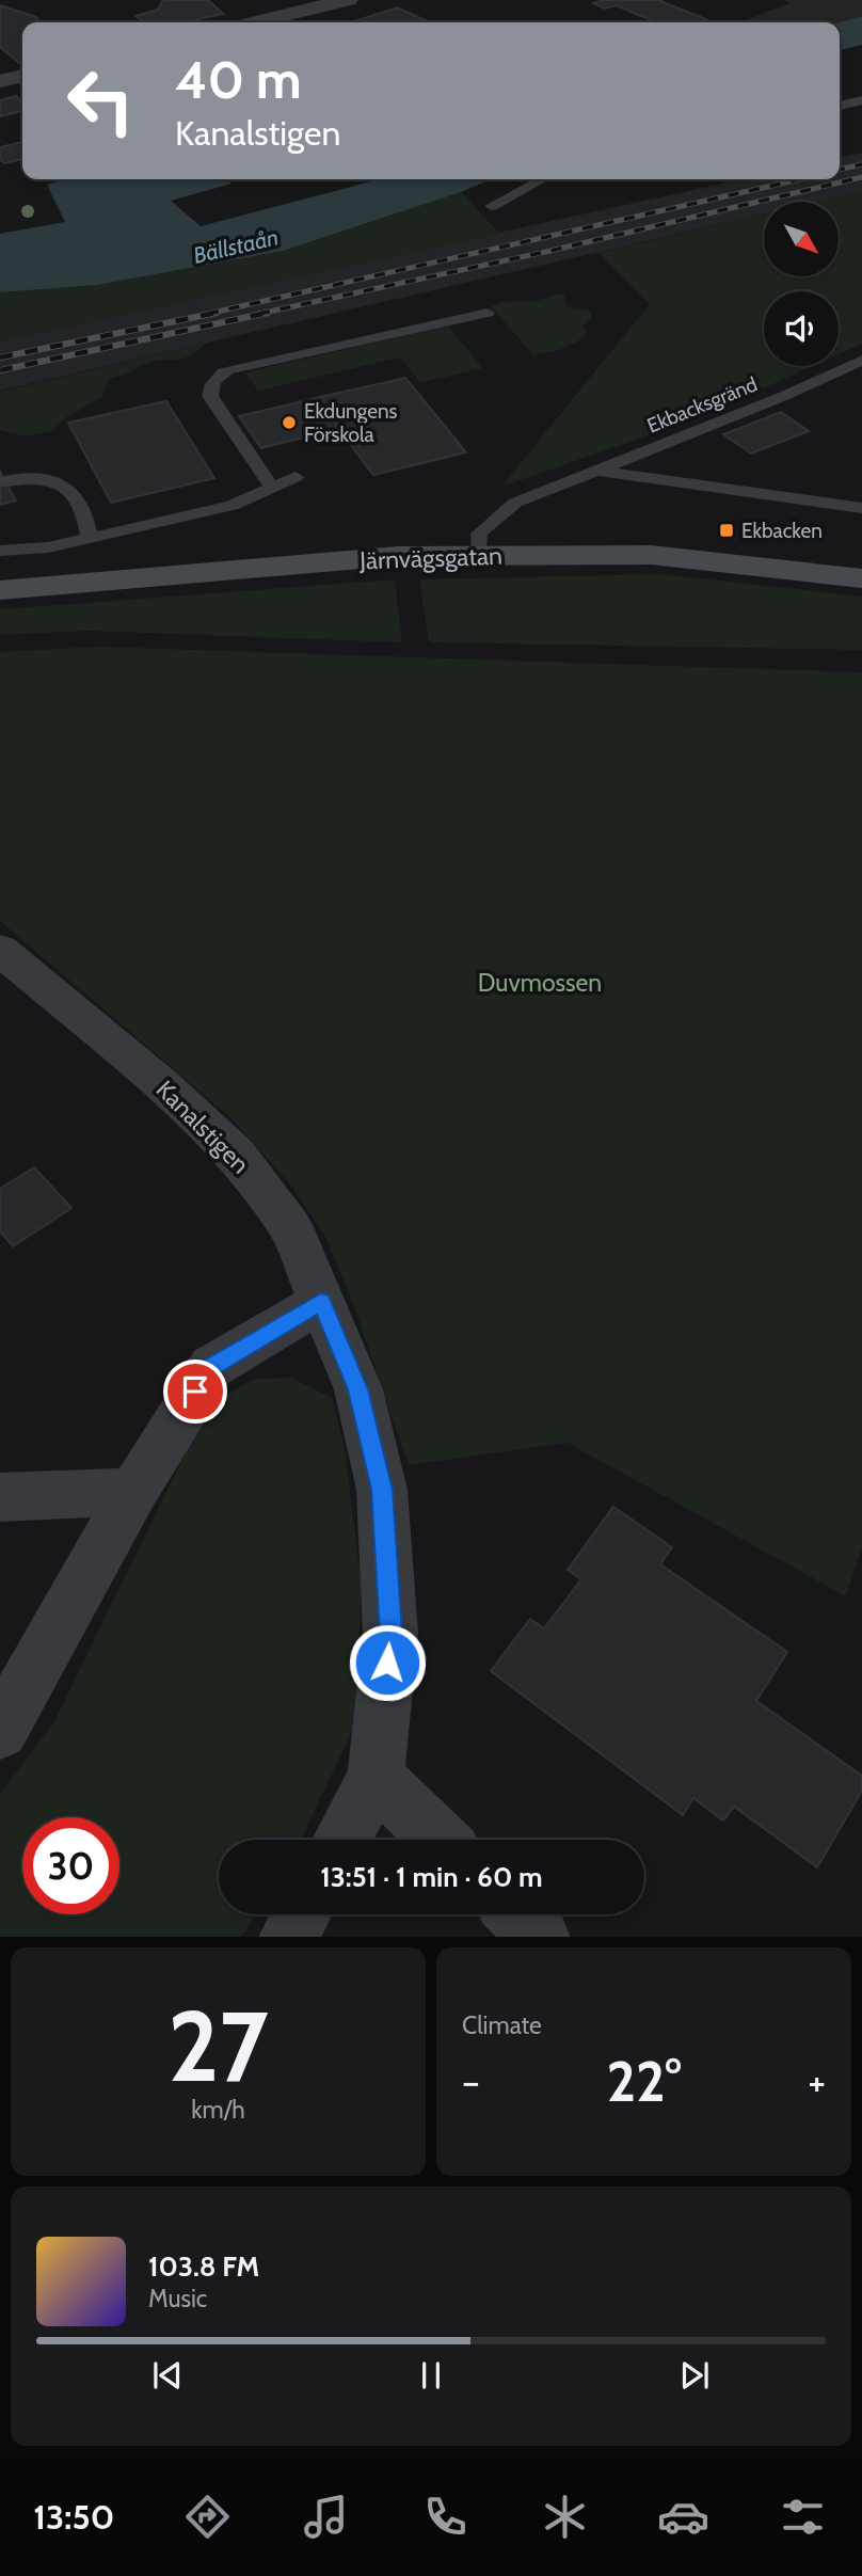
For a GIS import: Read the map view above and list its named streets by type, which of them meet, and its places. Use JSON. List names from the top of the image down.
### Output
{
  "streets": {
    "street": ["Järnvägsgatan", "Kanalstigen"],
    "lane": ["Ekbacksgränd"]
  },
  "crossings": [
    ["Ekbacksgränd", "Järnvägsgatan"]
  ],
  "water": ["Bällstaån"],
  "parks": ["Duvmossen"],
  "places": {
    "other": ["Ekdungens Förskola"],
    "transit": ["Ekbacken"]
  },
  "north": "bottom right",
  "page": {
    "turn": ["40 m", "Kanalstigen"],
    "limit": "30",
    "trip": "13:51 · 1 min · 60 m",
    "tile": [
      ["27", "km/h"],
      "Climate"
    ],
    "heat": ["−", "22°", "+"],
    "song": ["103.8 FM", "Music"],
    "tabs": "13:50"
  }
}
